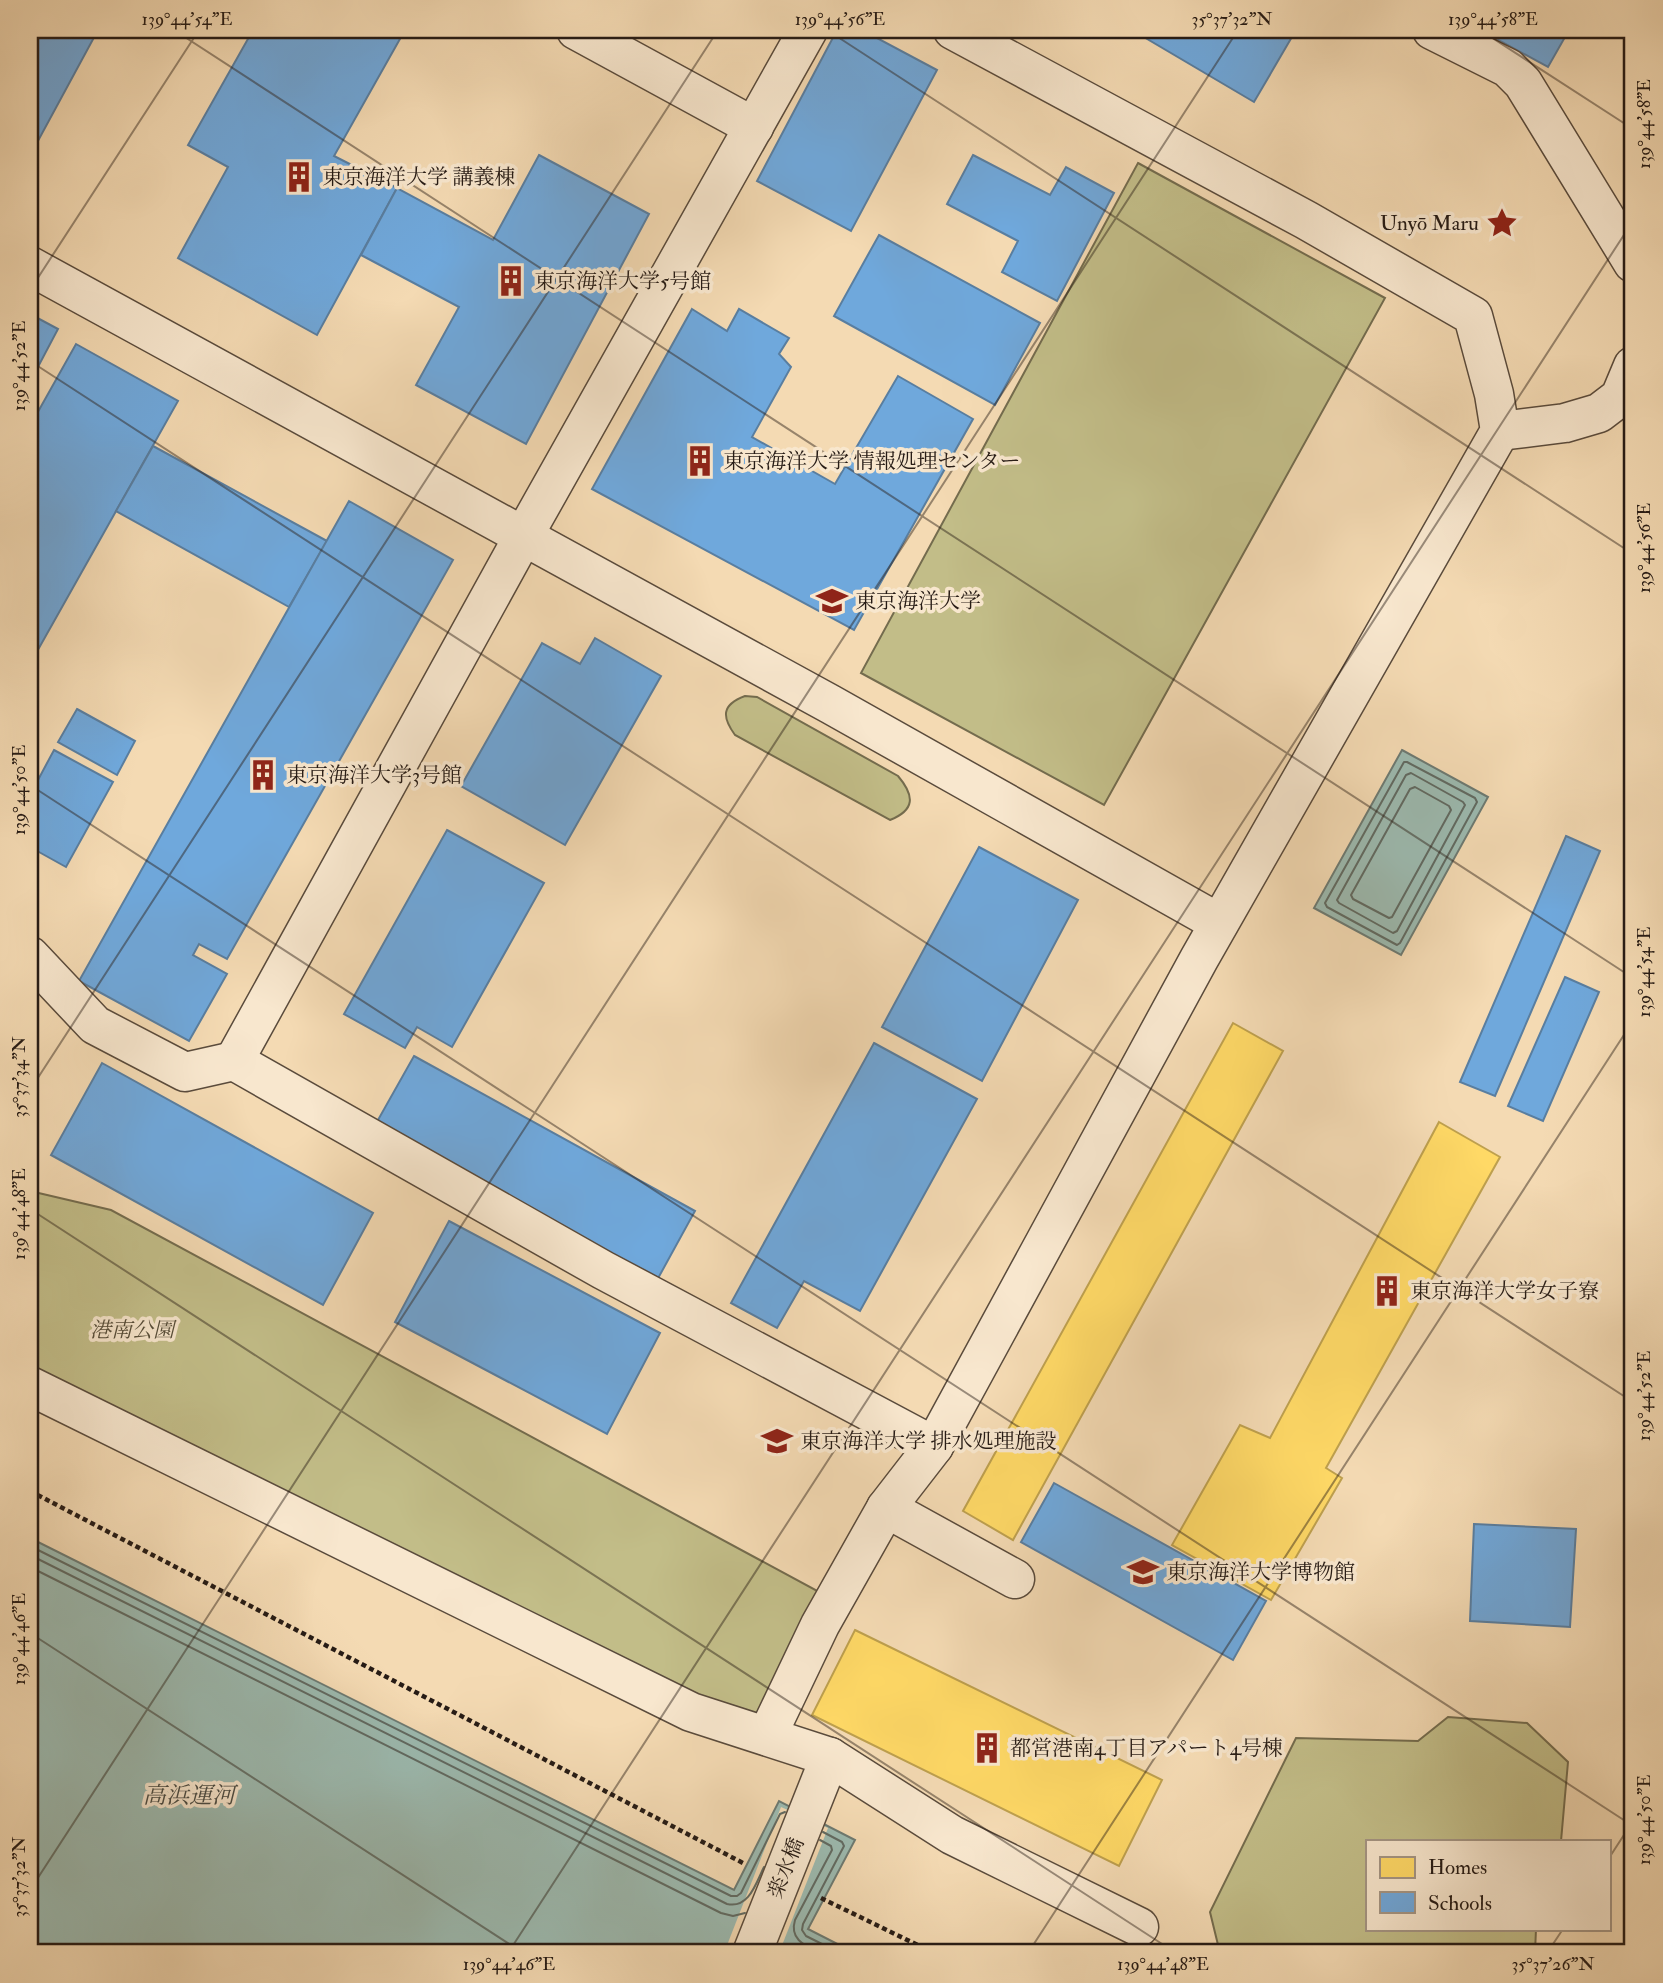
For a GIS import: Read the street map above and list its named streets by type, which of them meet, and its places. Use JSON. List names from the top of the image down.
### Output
{
  "streets": {
    "street": ["楽水橋"]
  },
  "water": ["高浜運河"],
  "parks": ["港南公園"],
  "places": {
    "building": [
      "東京海洋大学 講義棟",
      "東京海洋大学5号館",
      "東京海洋大学 情報処理センター",
      "東京海洋大学3号館",
      "東京海洋大学女子寮",
      "都営港南4丁目アパート4号棟"
    ],
    "place": ["Unyō Maru"],
    "school or university": ["東京海洋大学", "東京海洋大学 排水処理施設", "東京海洋大学博物館"]
  },
  "legend": ["Homes", "Schools"],
  "coordinates": [
    "139°44'54\"E",
    "139°44'56\"E",
    "35°37'32\"N",
    "139°44'58\"E",
    "139°44'52\"E",
    "139°44'50\"E",
    "35°37'34\"N",
    "139°44'48\"E",
    "139°44'46\"E",
    "35°37'26\"N"
  ]
}
